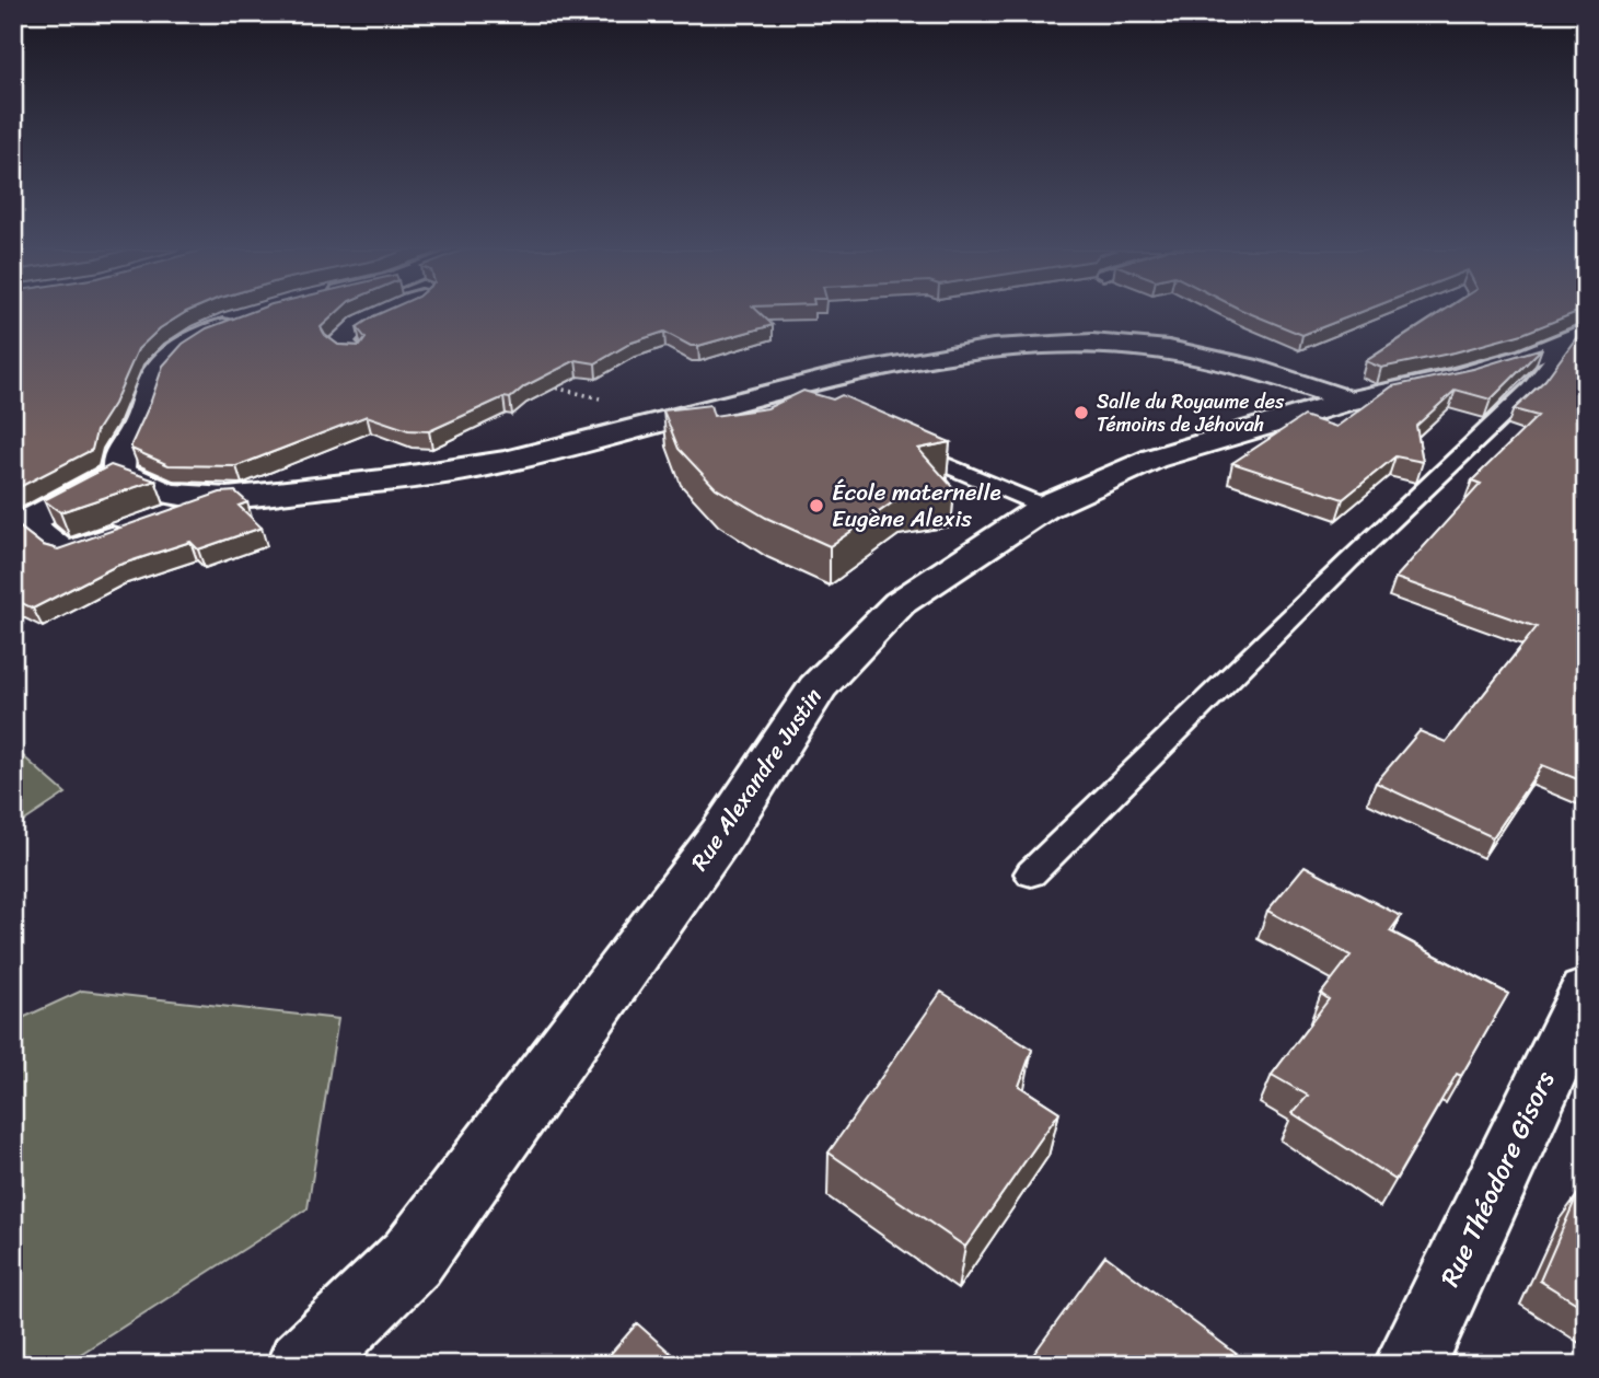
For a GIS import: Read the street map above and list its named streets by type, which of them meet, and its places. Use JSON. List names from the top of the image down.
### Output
{
  "streets": {
    "street": ["Rue Alexandre Justin", "Rue Théodore Gisors"]
  },
  "places": ["Salle du Royaume des Témoins de Jéhovah", "École maternelle Eugène Alexis"]
}
